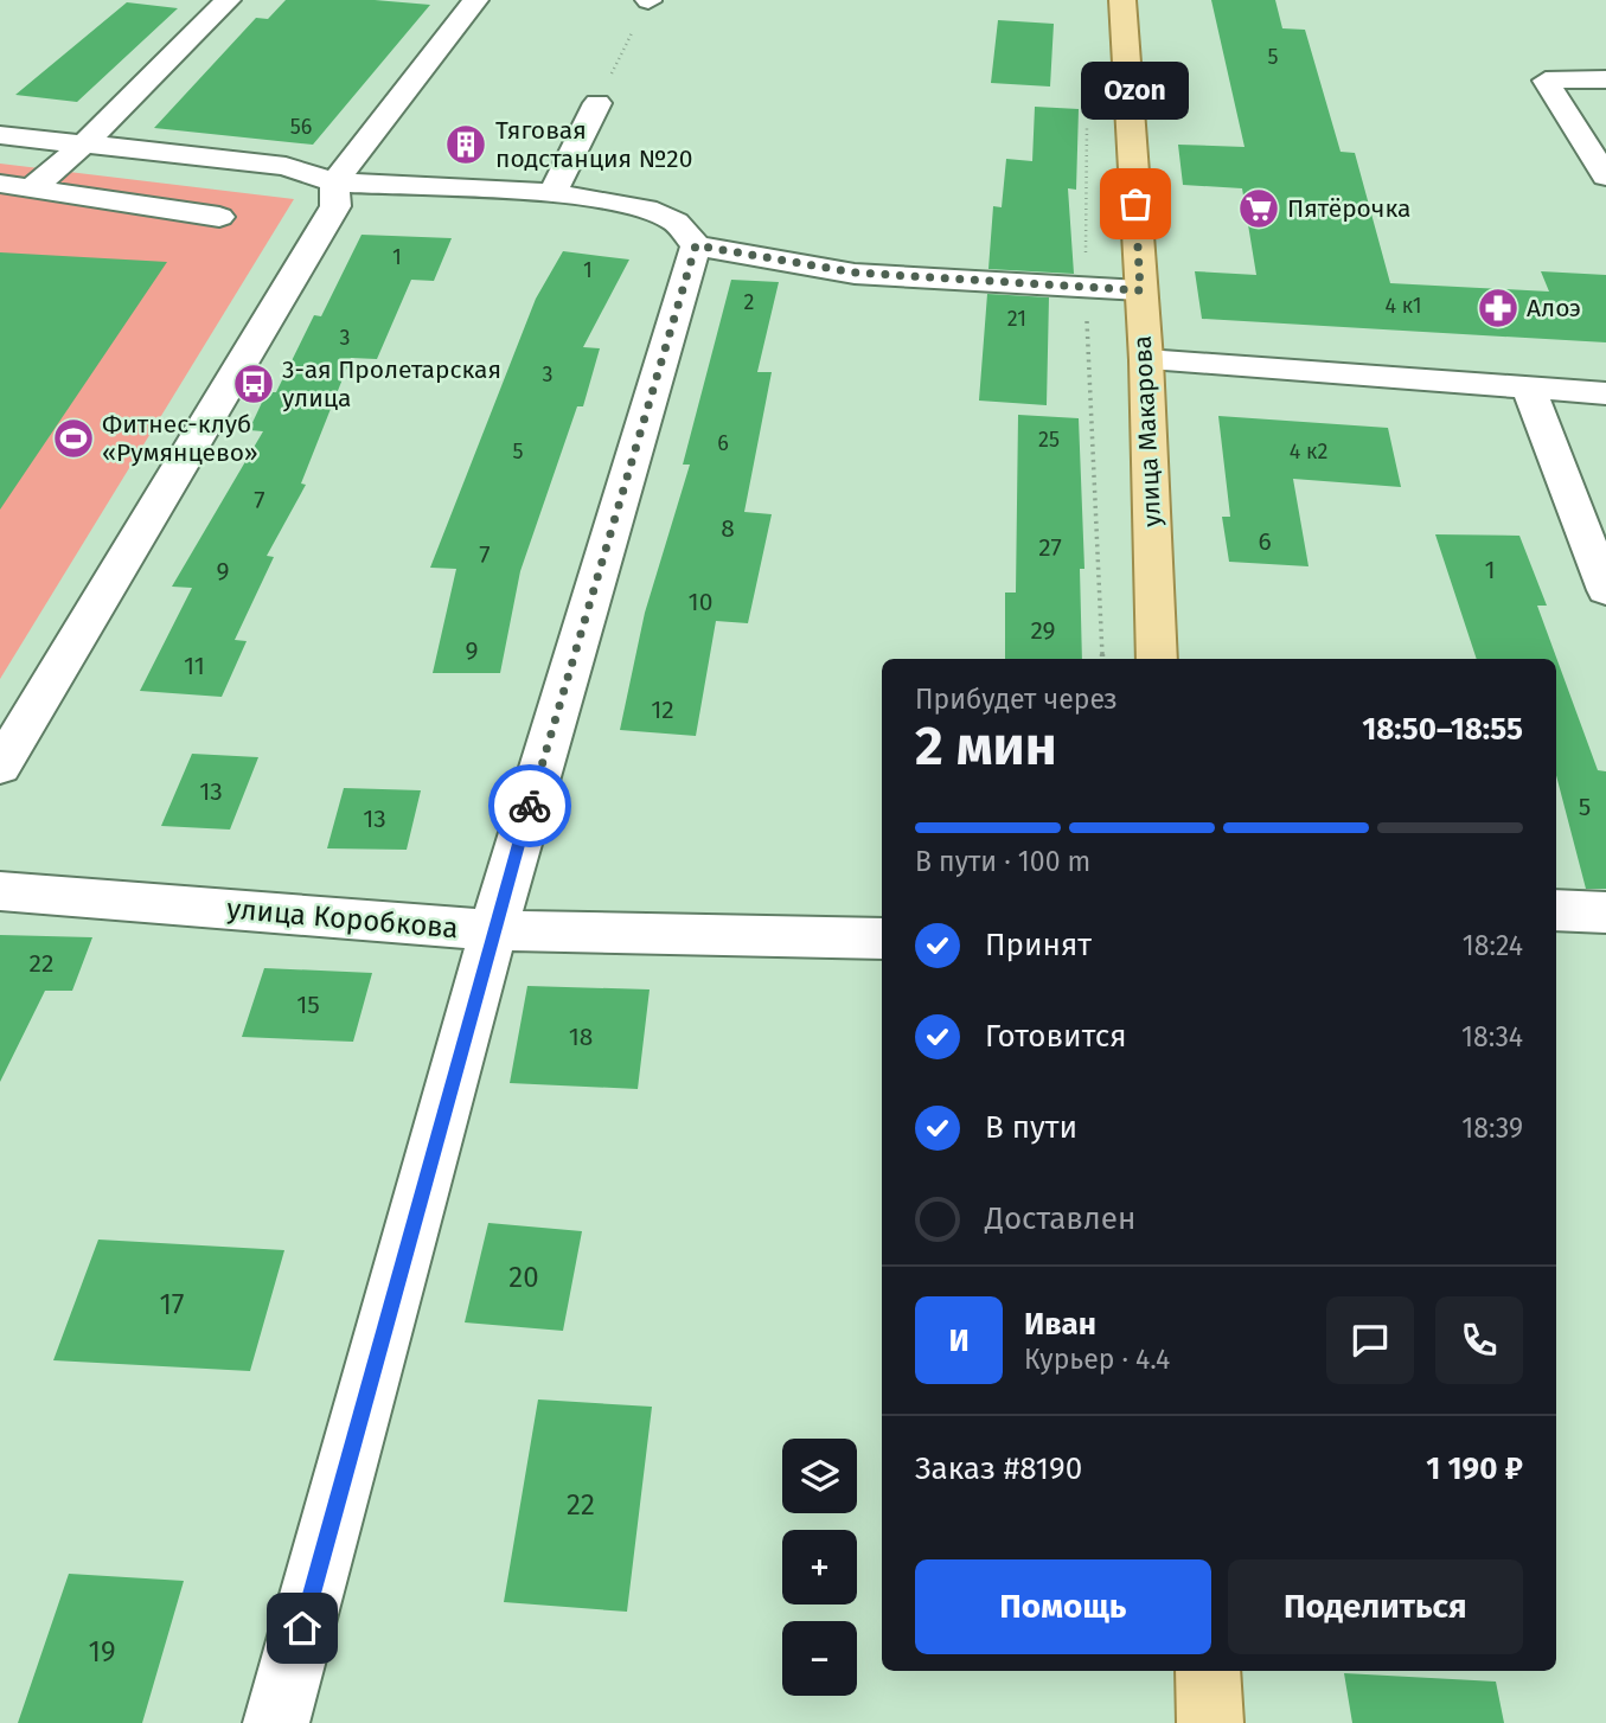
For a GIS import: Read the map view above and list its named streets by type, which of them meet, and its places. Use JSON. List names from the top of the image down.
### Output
{
  "streets": {
    "main road": ["улица Макарова"],
    "street": ["улица Коробкова"]
  },
  "places": {
    "building": ["Тяговая подстанция №20"],
    "other": ["Ozon"],
    "supermarket": ["Пятёрочка"],
    "pharmacy": ["Алоэ"],
    "bus stop": ["3-ая Пролетарская улица"],
    "sports": ["Фитнес-клуб «Румянцево»"]
  },
  "house_numbers": [
    "5",
    "56",
    "1",
    "1",
    "2",
    "4 к1",
    "21",
    "3",
    "3",
    "25",
    "6",
    "5",
    "4 к2",
    "7",
    "8",
    "6",
    "27",
    "7",
    "1",
    "9",
    "10",
    "29",
    "9",
    "11",
    "12",
    "13",
    "5",
    "13",
    "22",
    "15",
    "18",
    "20",
    "17",
    "22",
    "19"
  ],
  "page": {
    "bubble": "Ozon",
    "heading": ["2 мин", "Прибудет через", "18:50–18:55"],
    "panel": [
      "Иван",
      "Курьер · 4.4",
      "Заказ #8190",
      "1 190 ₽"
    ],
    "bar": "В пути · 100 m",
    "list": [
      ["Принят", "18:24"],
      ["Готовится", "18:34"],
      ["В пути", "18:39"],
      "Доставлен"
    ],
    "round": "И",
    "map_buttons": ["+", "−"],
    "buttons": ["Помощь", "Поделиться"]
  }
}
